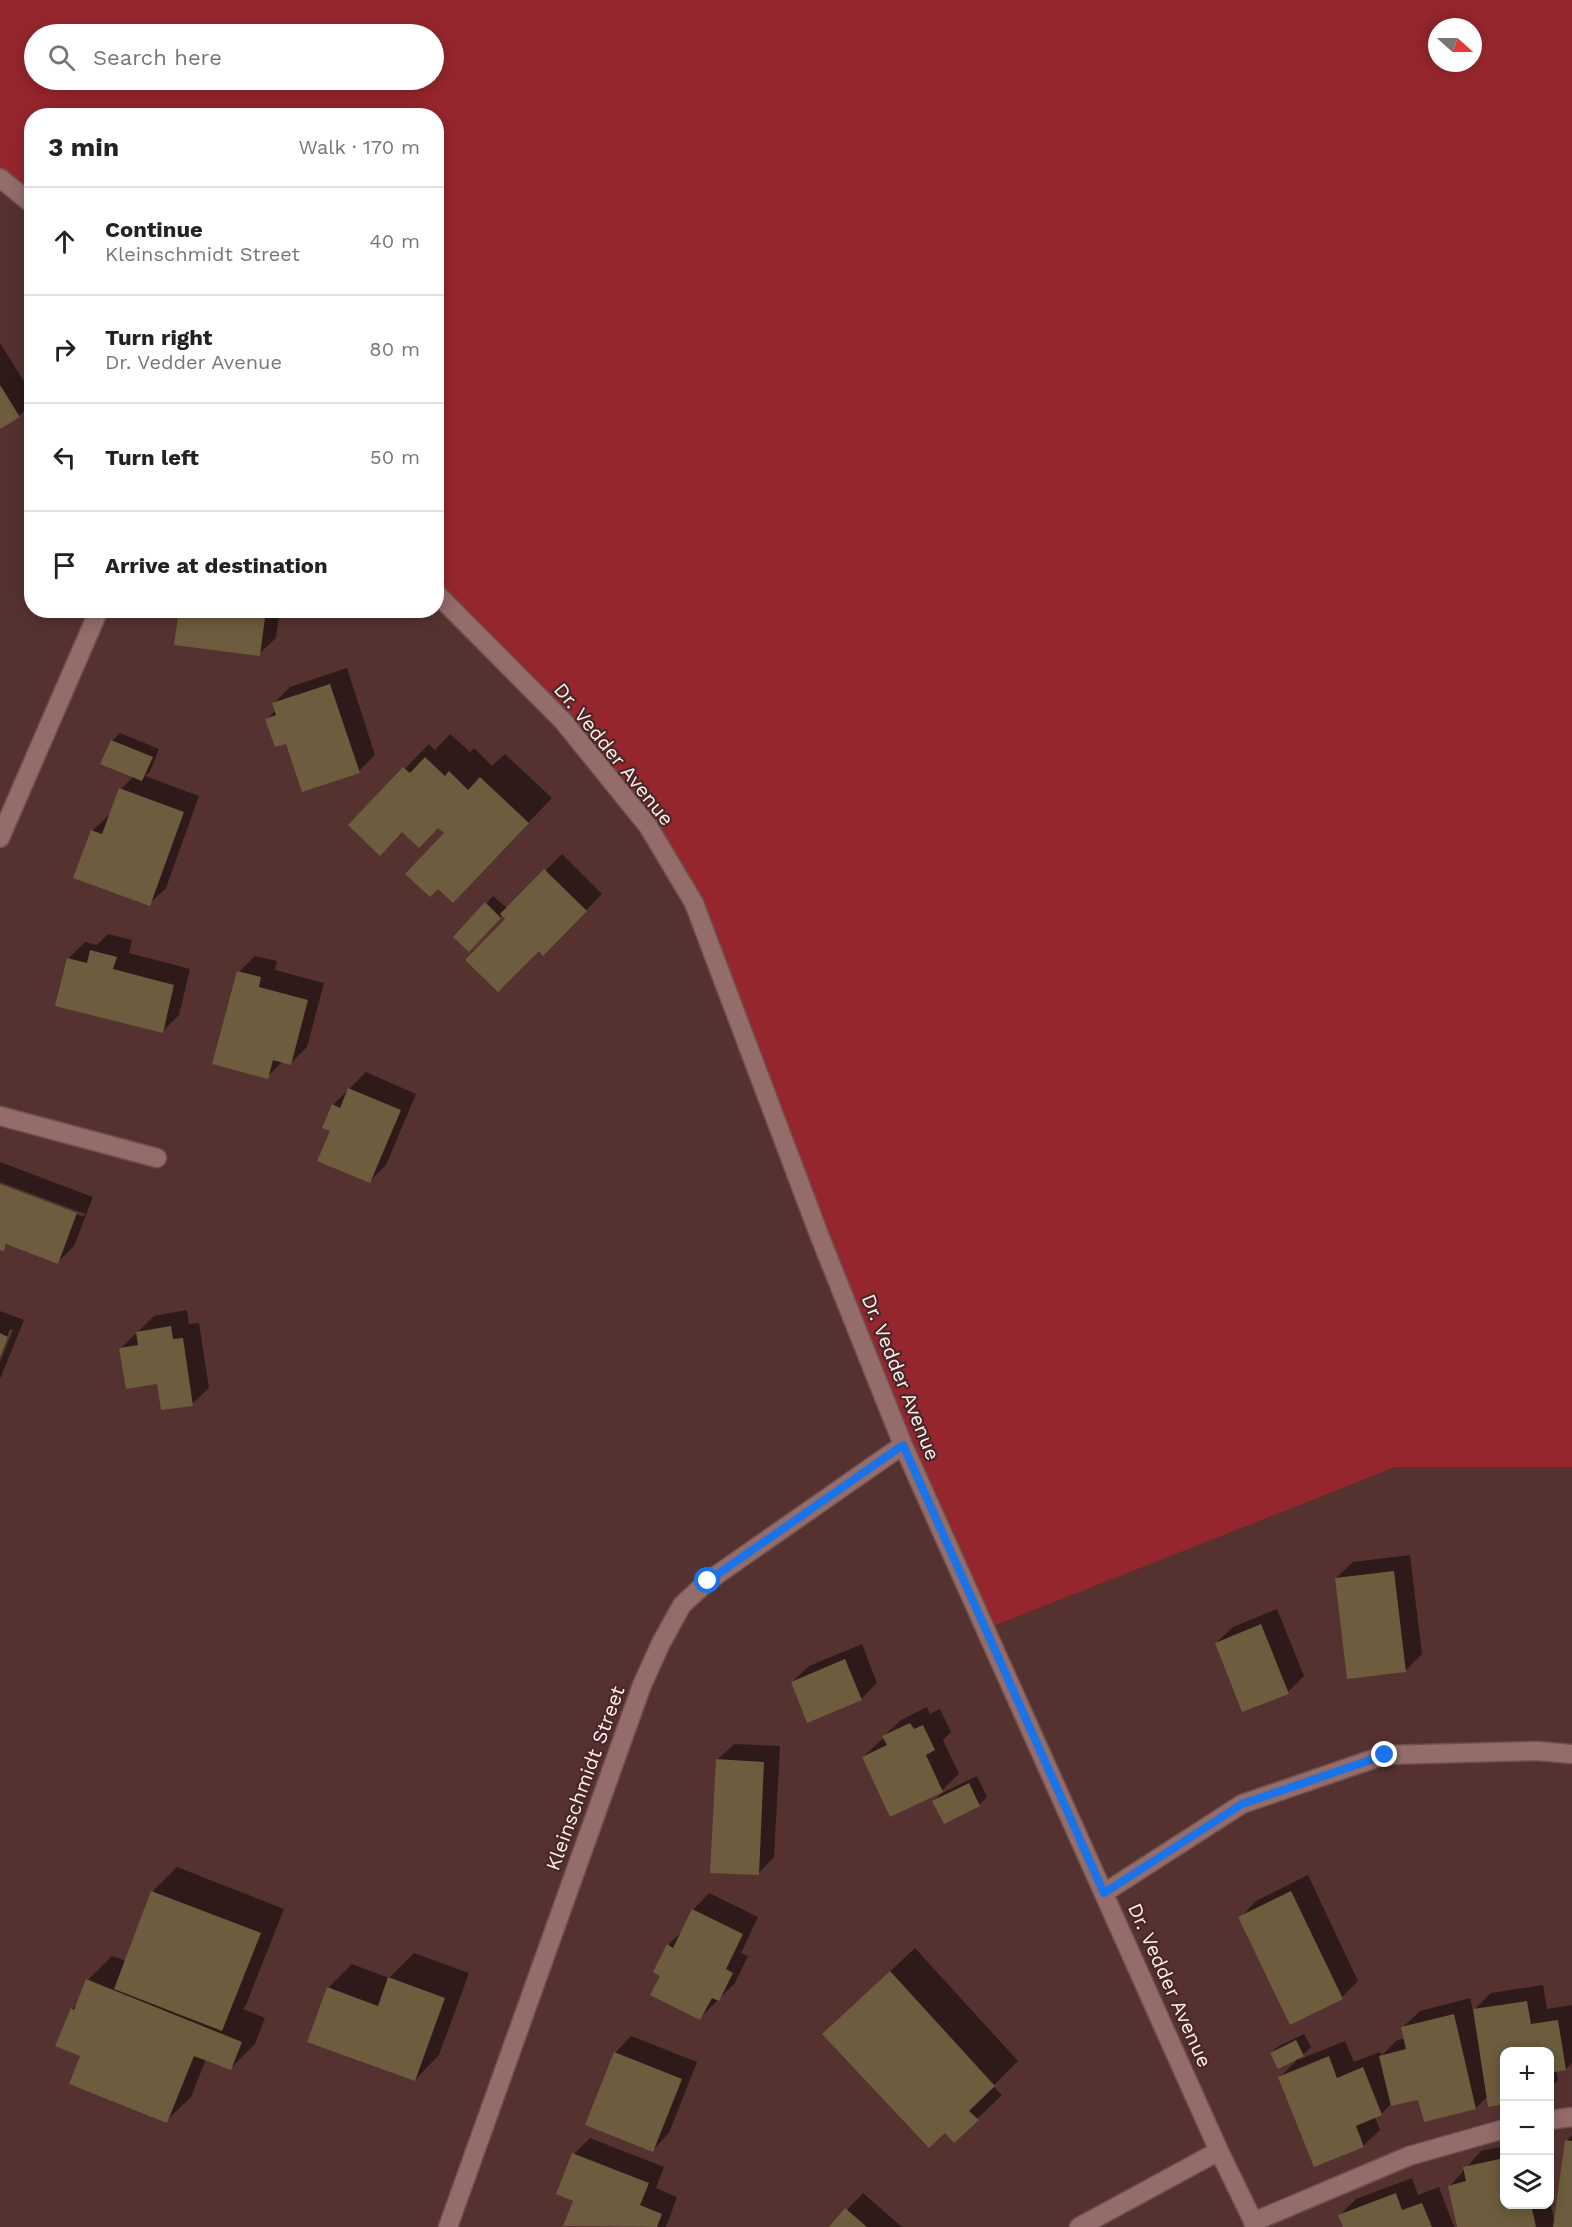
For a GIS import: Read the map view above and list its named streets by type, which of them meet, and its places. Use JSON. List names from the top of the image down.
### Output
{
  "streets": {
    "street": ["Dr. Vedder Avenue", "Kleinschmidt Street"]
  },
  "crossings": [
    ["Dr. Vedder Avenue", "Kleinschmidt Street"]
  ],
  "north": "right",
  "page": {
    "search": "Search here",
    "heading": ["3 min", "Walk · 170 m"],
    "list": [
      ["Continue", "Kleinschmidt Street", "40 m"],
      ["Turn right", "Dr. Vedder Avenue", "80 m"],
      ["Turn left", "50 m"],
      "Arrive at destination"
    ],
    "map_buttons": ["+", "−"]
  }
}
